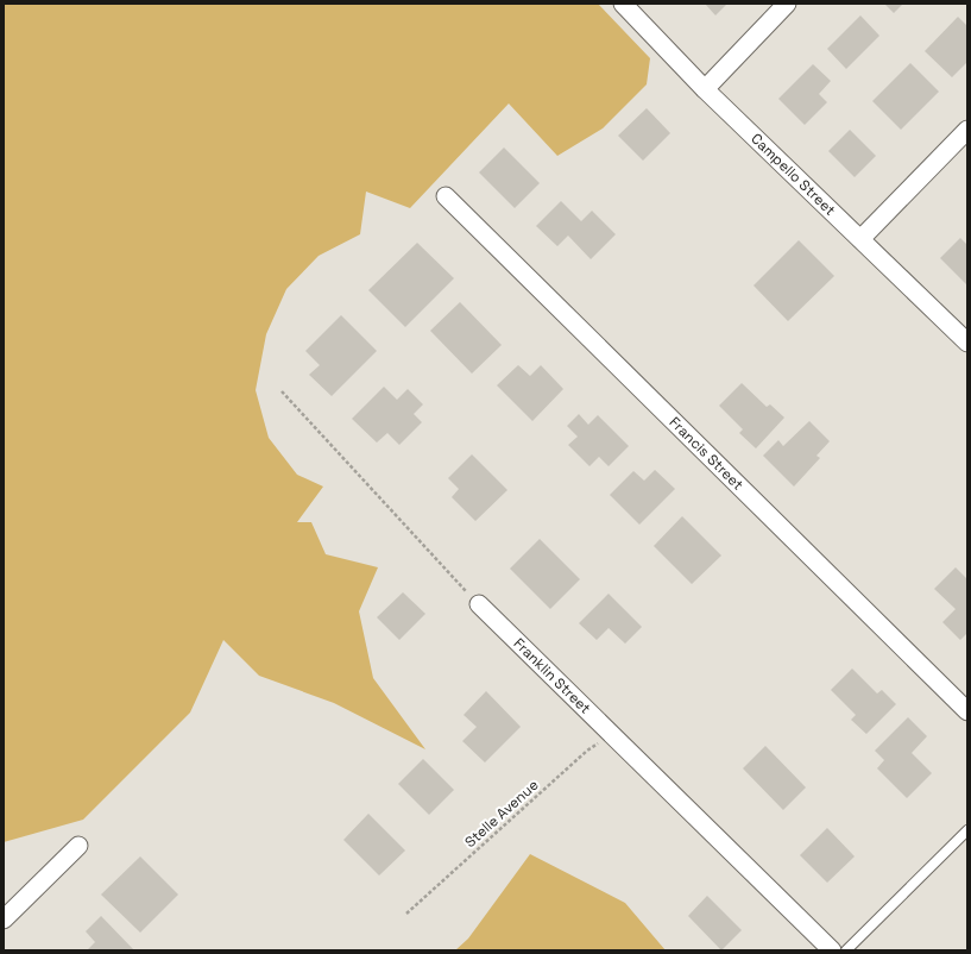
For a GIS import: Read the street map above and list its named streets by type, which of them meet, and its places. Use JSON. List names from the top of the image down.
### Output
{
  "streets": {
    "street": ["Campello Street", "Francis Street", "Franklin Street"],
    "path": ["Stelle Avenue"]
  },
  "crossings": [
    ["Franklin Street", "Stelle Avenue"]
  ]
}
